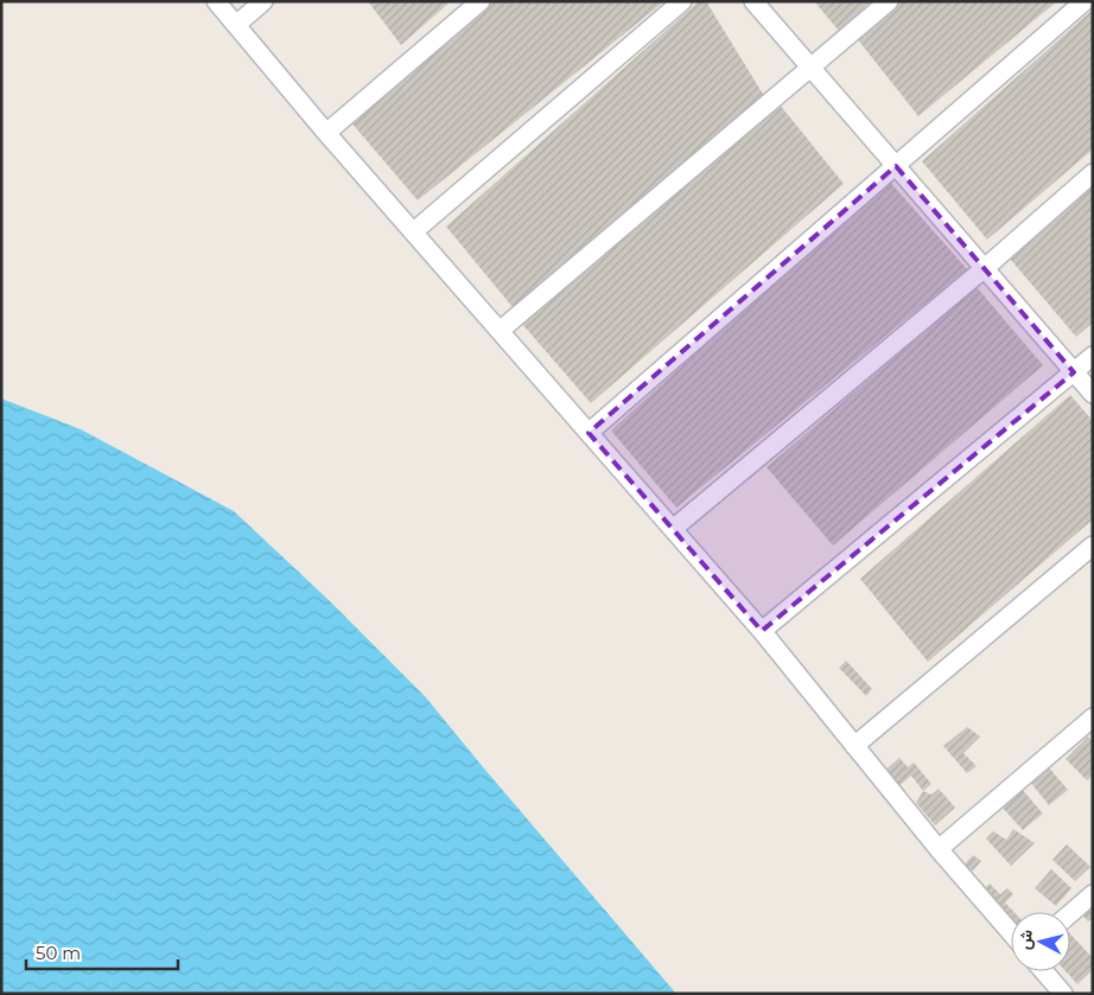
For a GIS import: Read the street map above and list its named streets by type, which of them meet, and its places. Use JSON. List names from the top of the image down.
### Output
{
  "scale_bar": "50 m",
  "north": "left"
}
